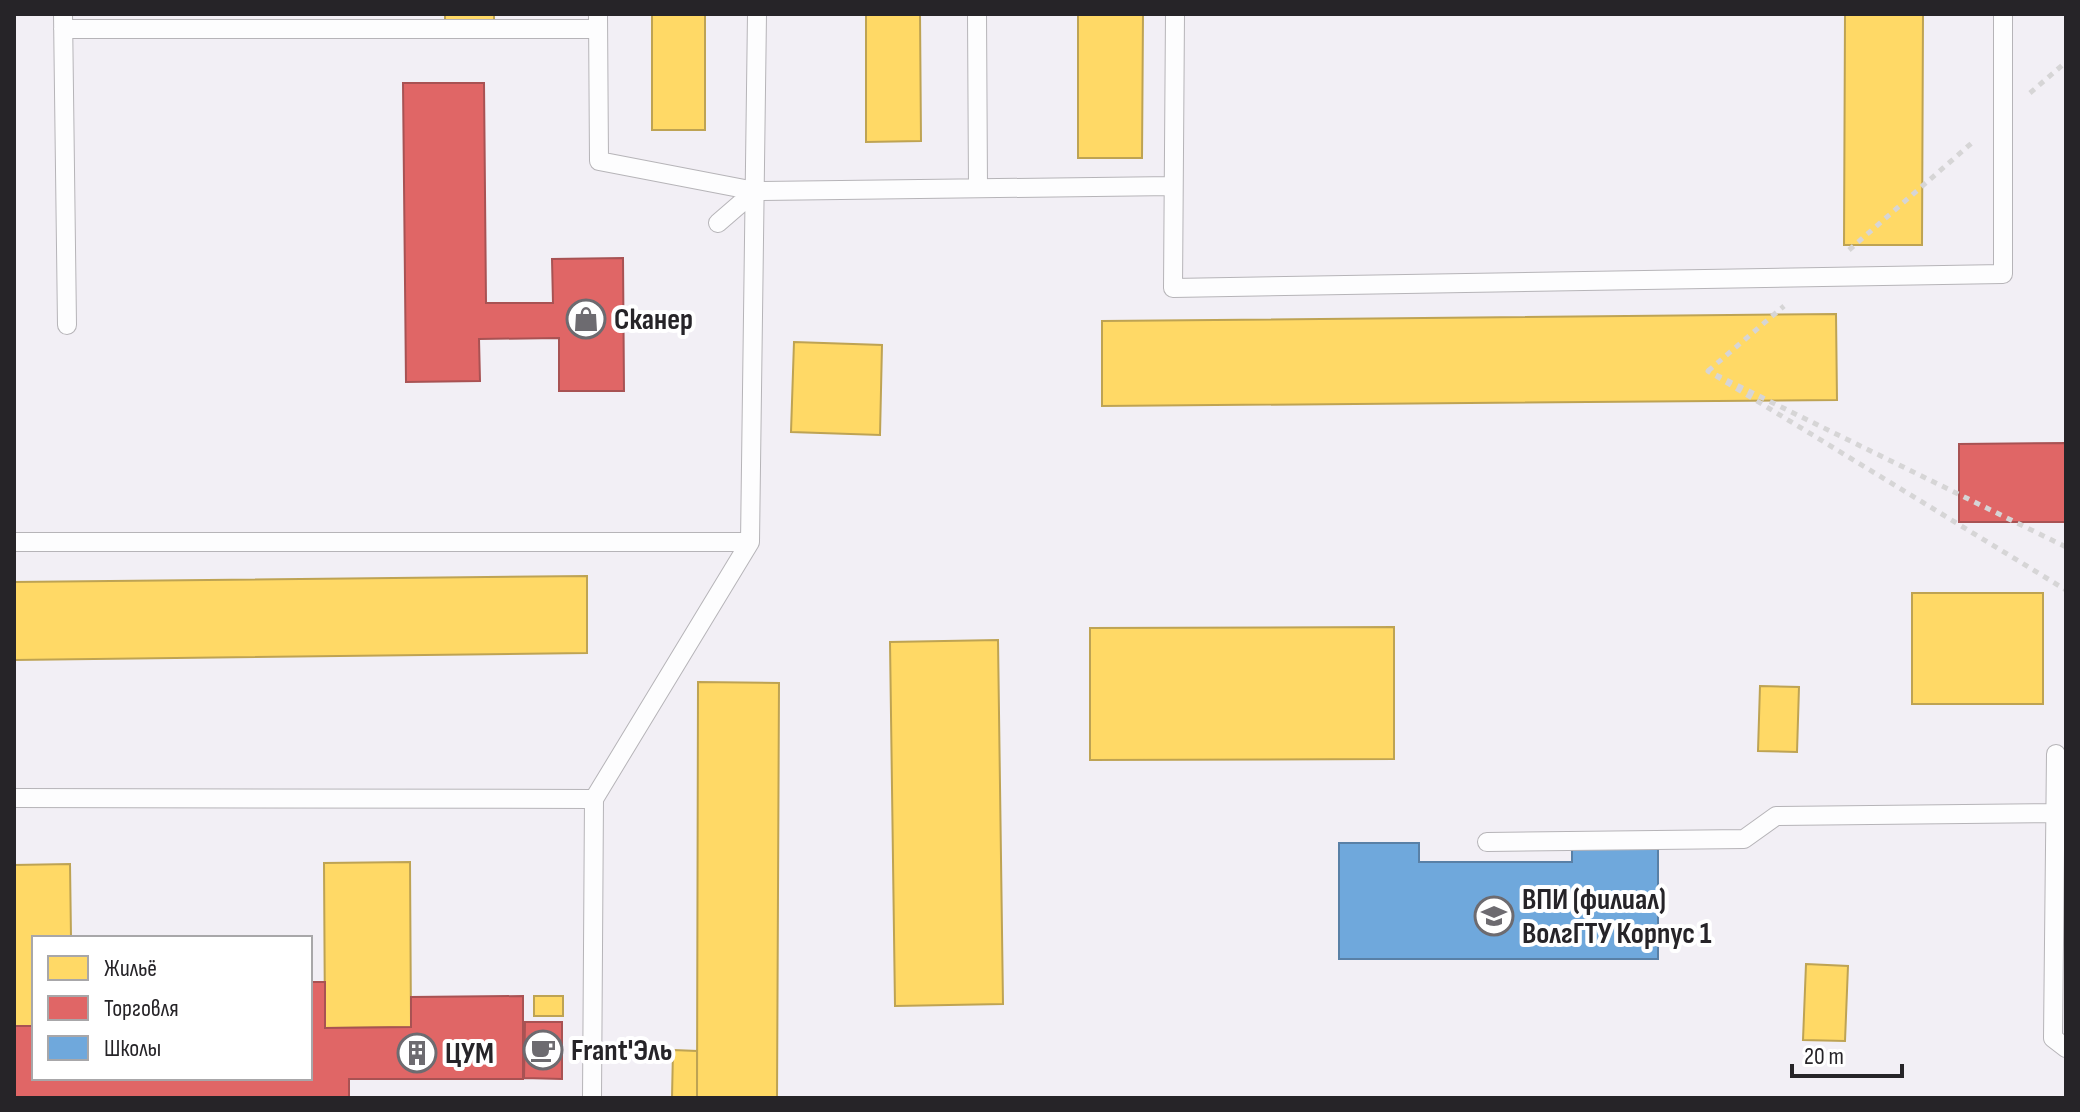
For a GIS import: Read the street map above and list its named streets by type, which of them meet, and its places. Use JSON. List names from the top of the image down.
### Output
{
  "places": {
    "shop": ["Сканер"],
    "school or university": ["ВПИ (филиал) ВолгГТУ Корпус 1"],
    "cafe": ["Frant'Эль"],
    "building": ["ЦУМ"]
  },
  "legend": ["Жильё", "Торговля", "Школы"],
  "scale_bar": "20 m"
}
